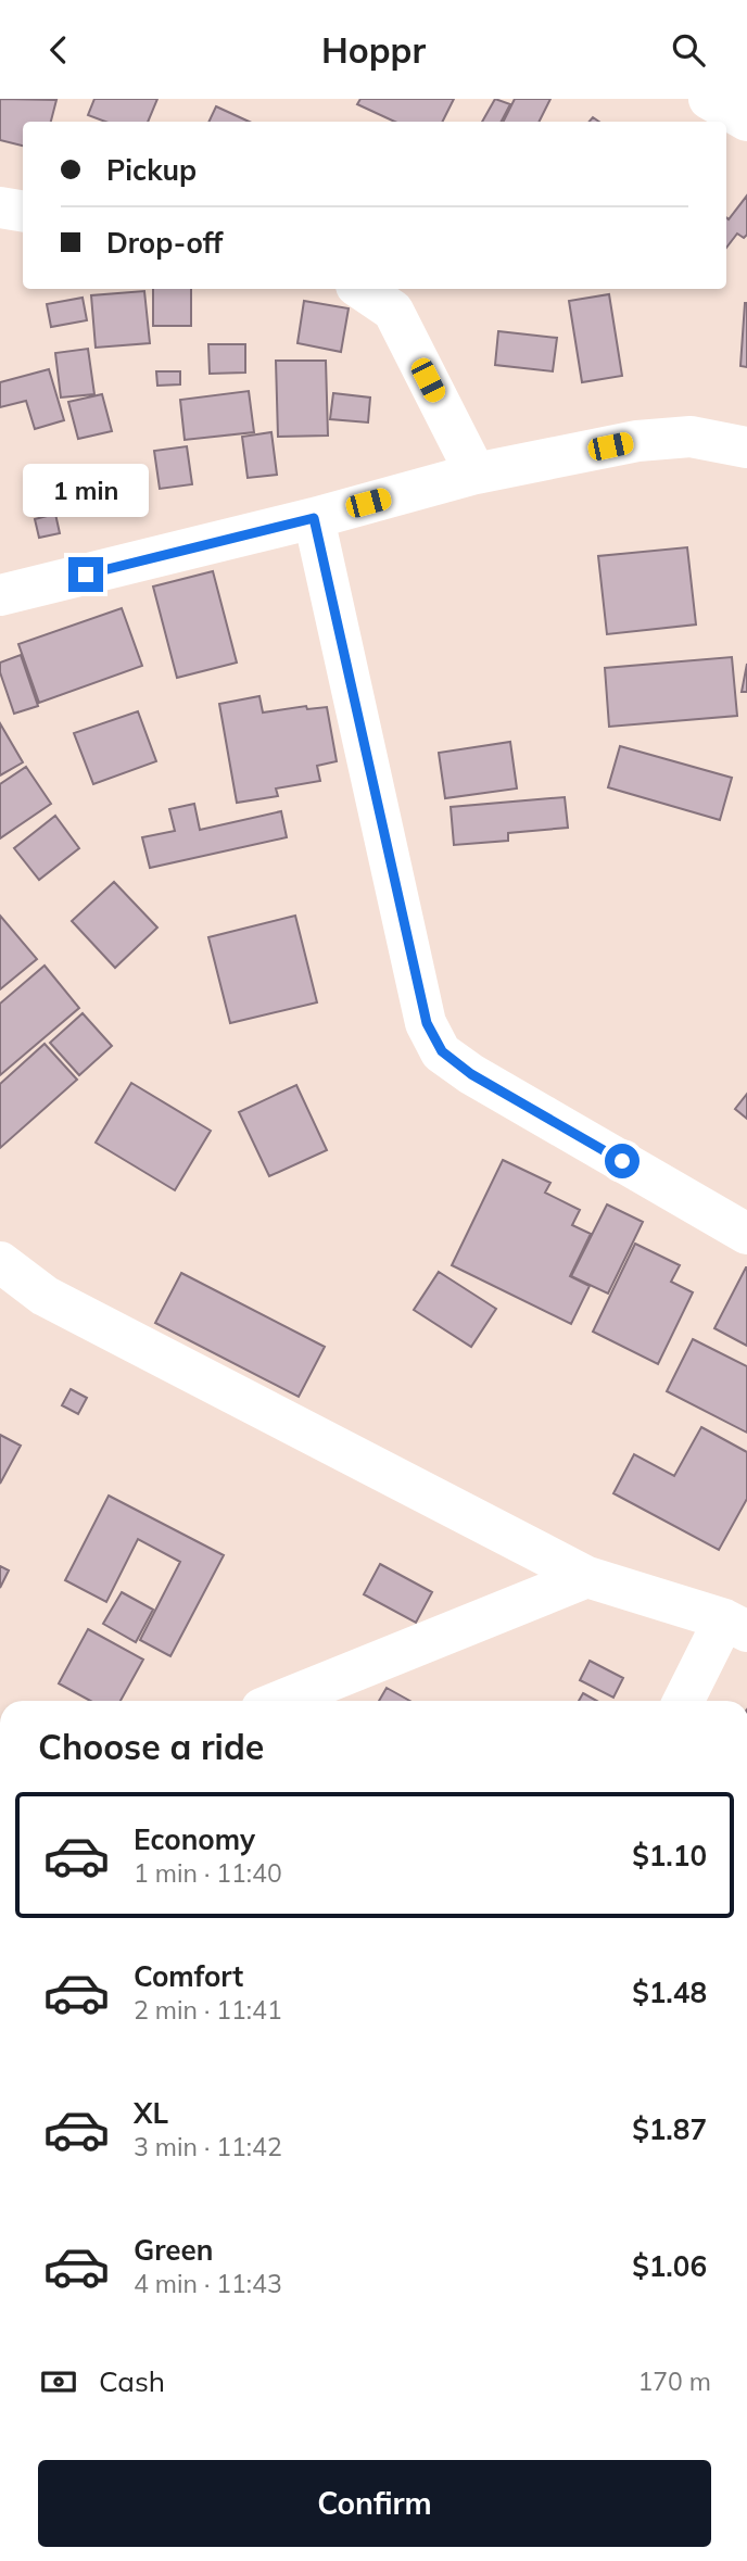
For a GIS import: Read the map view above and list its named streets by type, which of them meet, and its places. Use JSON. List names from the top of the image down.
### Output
{
  "page": {
    "header": "Hoppr",
    "banner": ["Pickup", "Drop-off"],
    "bubble": "1 min",
    "heading": "Choose a ride",
    "list": [
      {
        "name": "Economy",
        "note": "1 min · 11:40",
        "value": "$1.10"
      },
      {
        "name": "Comfort",
        "note": "2 min · 11:41",
        "value": "$1.48"
      },
      {
        "name": "XL",
        "note": "3 min · 11:42",
        "value": "$1.87"
      },
      {
        "name": "Green",
        "note": "4 min · 11:43",
        "value": "$1.06"
      }
    ],
    "pay": ["Cash", "170 m"],
    "buttons": "Confirm"
  }
}
